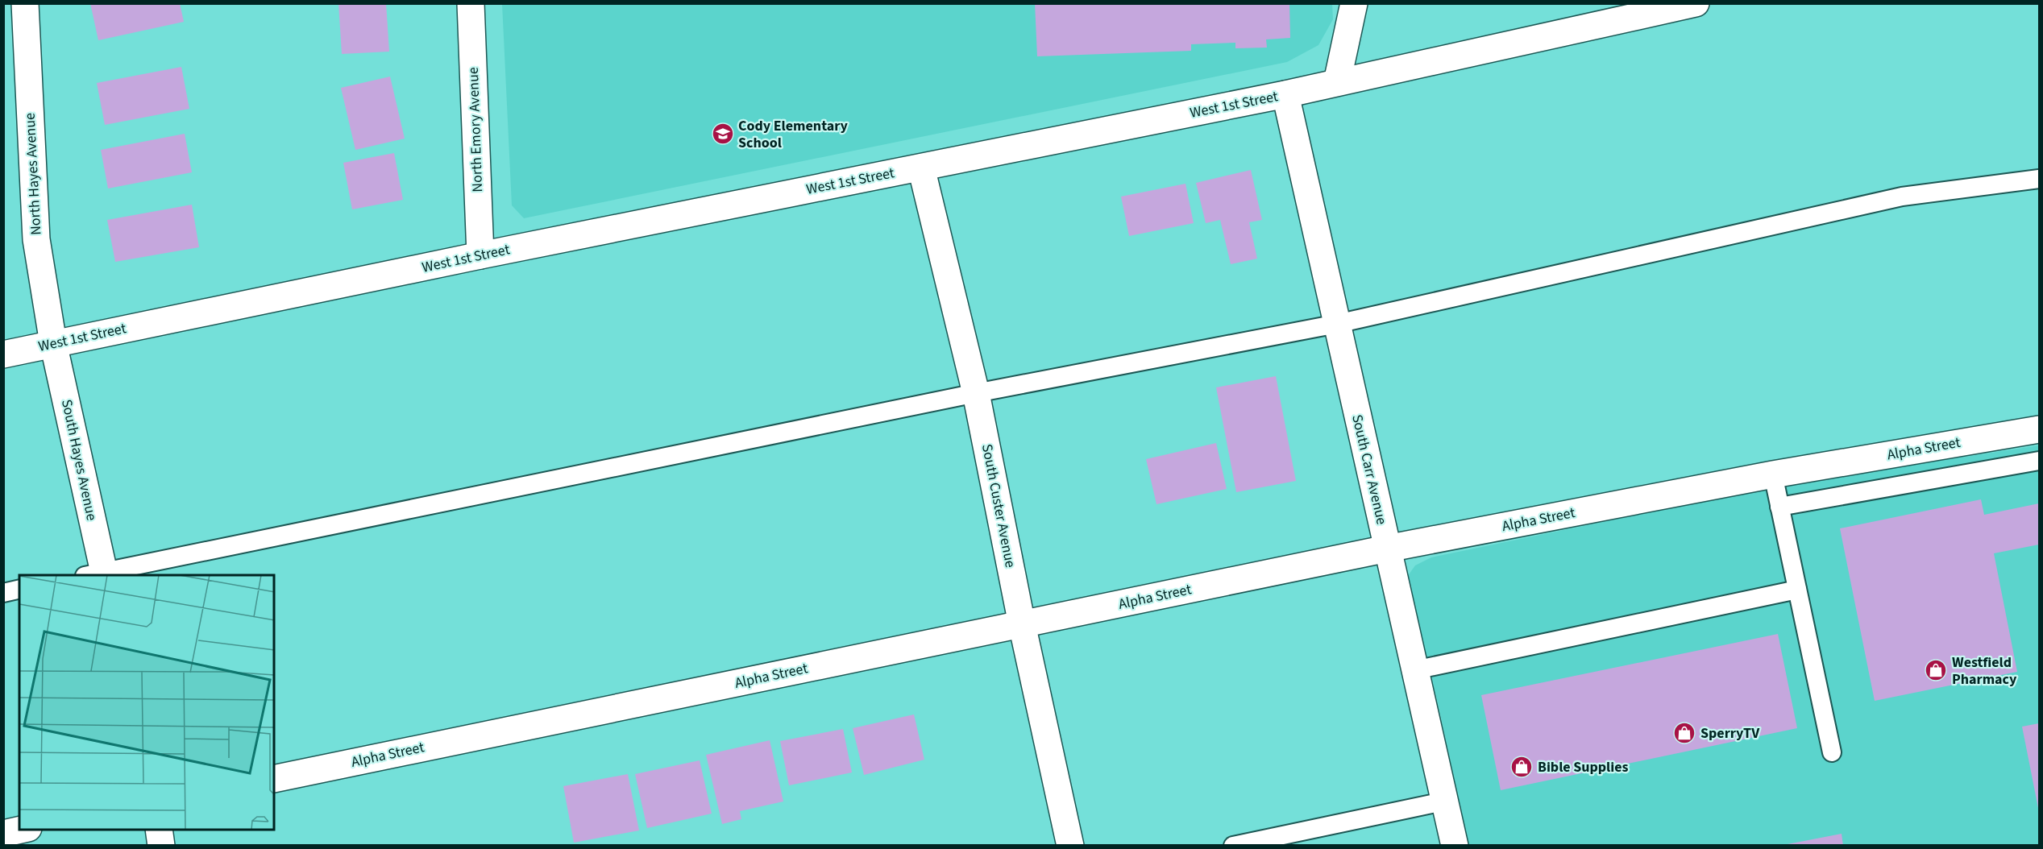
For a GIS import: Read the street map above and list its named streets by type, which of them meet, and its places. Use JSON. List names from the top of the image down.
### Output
{
  "streets": {
    "street": [
      "West 1st Street",
      "North Emory Avenue",
      "North Hayes Avenue",
      "Alpha Street",
      "South Hayes Avenue",
      "South Carr Avenue",
      "South Custer Avenue"
    ]
  },
  "crossings": [
    ["West 1st Street", "North Emory Avenue"],
    ["West 1st Street", "North Hayes Avenue"],
    ["West 1st Street", "South Hayes Avenue"],
    ["West 1st Street", "South Carr Avenue"],
    ["West 1st Street", "South Custer Avenue"],
    ["North Hayes Avenue", "South Hayes Avenue"],
    ["Alpha Street", "South Carr Avenue"],
    ["Alpha Street", "South Custer Avenue"]
  ],
  "places": {
    "school or university": ["Cody Elementary School"],
    "shop": ["Westfield Pharmacy", "SperryTV", "Bible Supplies"]
  }
}
